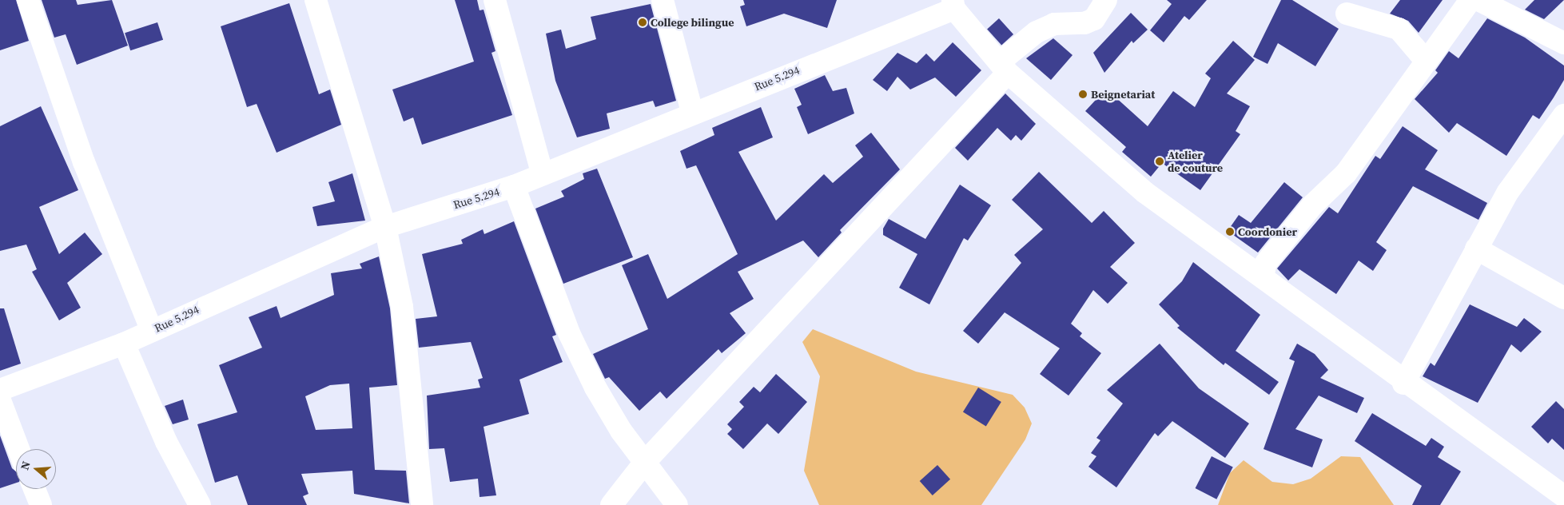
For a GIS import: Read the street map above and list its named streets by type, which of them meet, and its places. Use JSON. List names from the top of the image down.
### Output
{
  "streets": {
    "street": ["Rue 5.294"]
  },
  "places": [
    "College bilingue",
    "Beignetariat",
    "Atelier de couture",
    "Coordonier"
  ],
  "north": "left"
}
